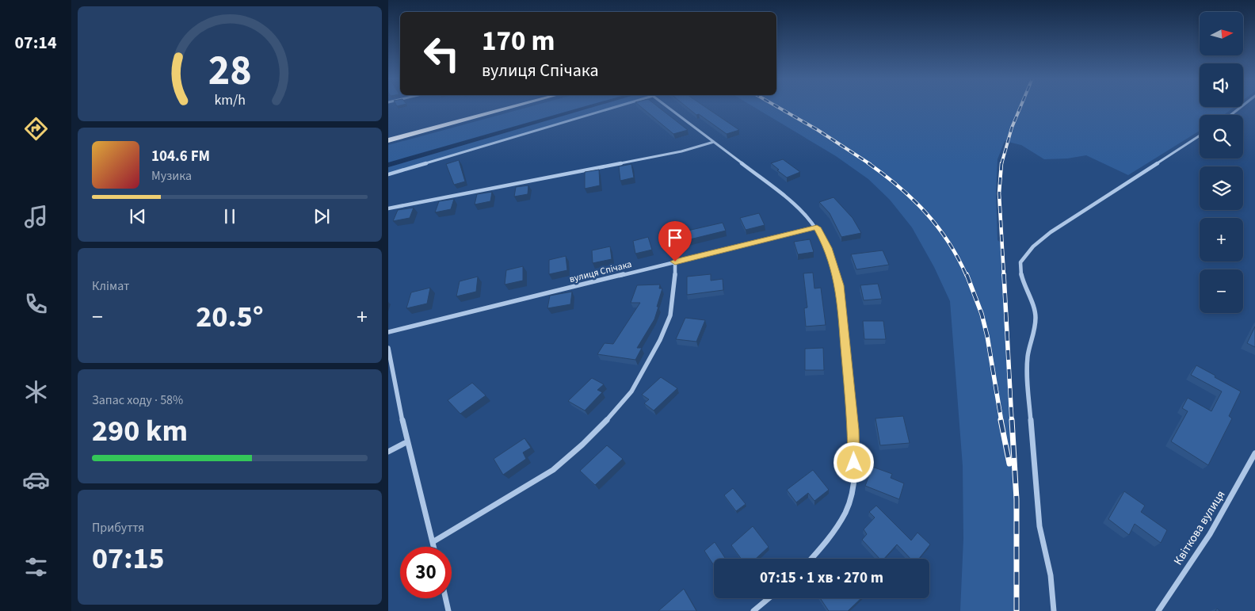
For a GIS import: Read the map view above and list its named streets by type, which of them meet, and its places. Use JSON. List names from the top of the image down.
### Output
{
  "streets": {
    "street": ["вулиця Спічака", "Квіткова вулиця"]
  },
  "north": "right",
  "page": {
    "tabs": "07:14",
    "map_buttons": ["+", "−"],
    "turn": ["170 m", "вулиця Спічака"],
    "song": ["104.6 FM", "Музика"],
    "tile": [
      "Клімат",
      ["Запас ходу · 58%", "290 km"],
      ["Прибуття", "07:15"]
    ],
    "heat": ["−", "20.5°", "+"],
    "limit": "30",
    "trip": "07:15 · 1 хв · 270 m",
    "gauge": ["28", "km/h"]
  }
}
